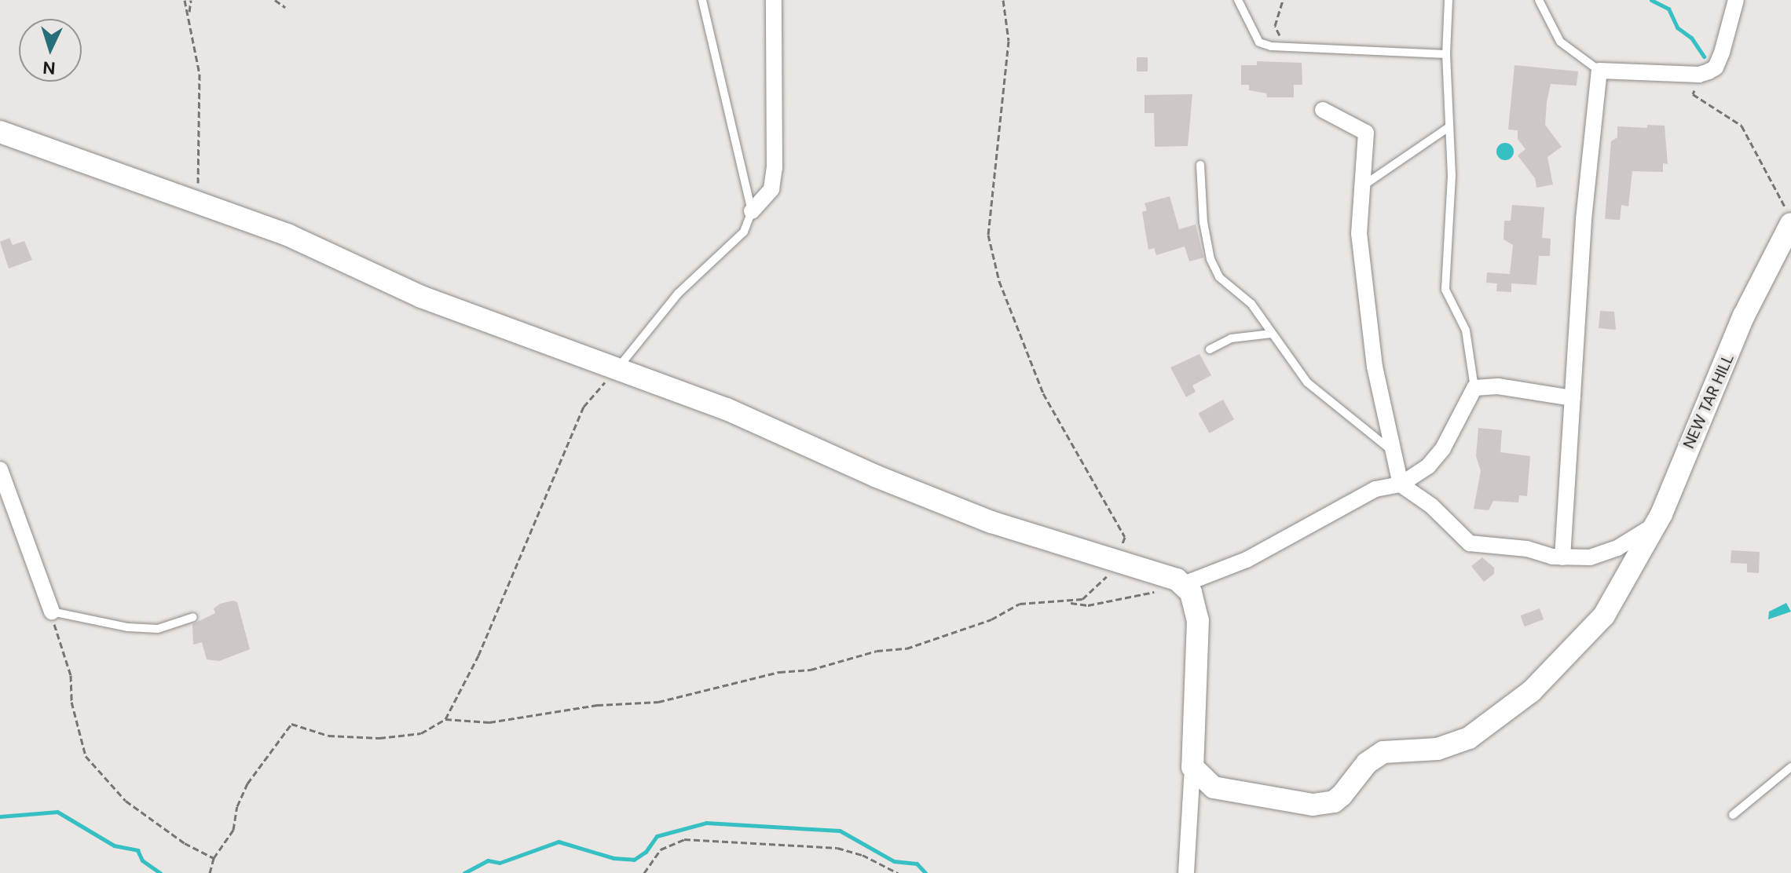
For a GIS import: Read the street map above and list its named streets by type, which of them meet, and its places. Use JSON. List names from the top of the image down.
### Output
{
  "streets": {
    "street": ["NEW TAR HILL"]
  },
  "north": "bottom"
}
